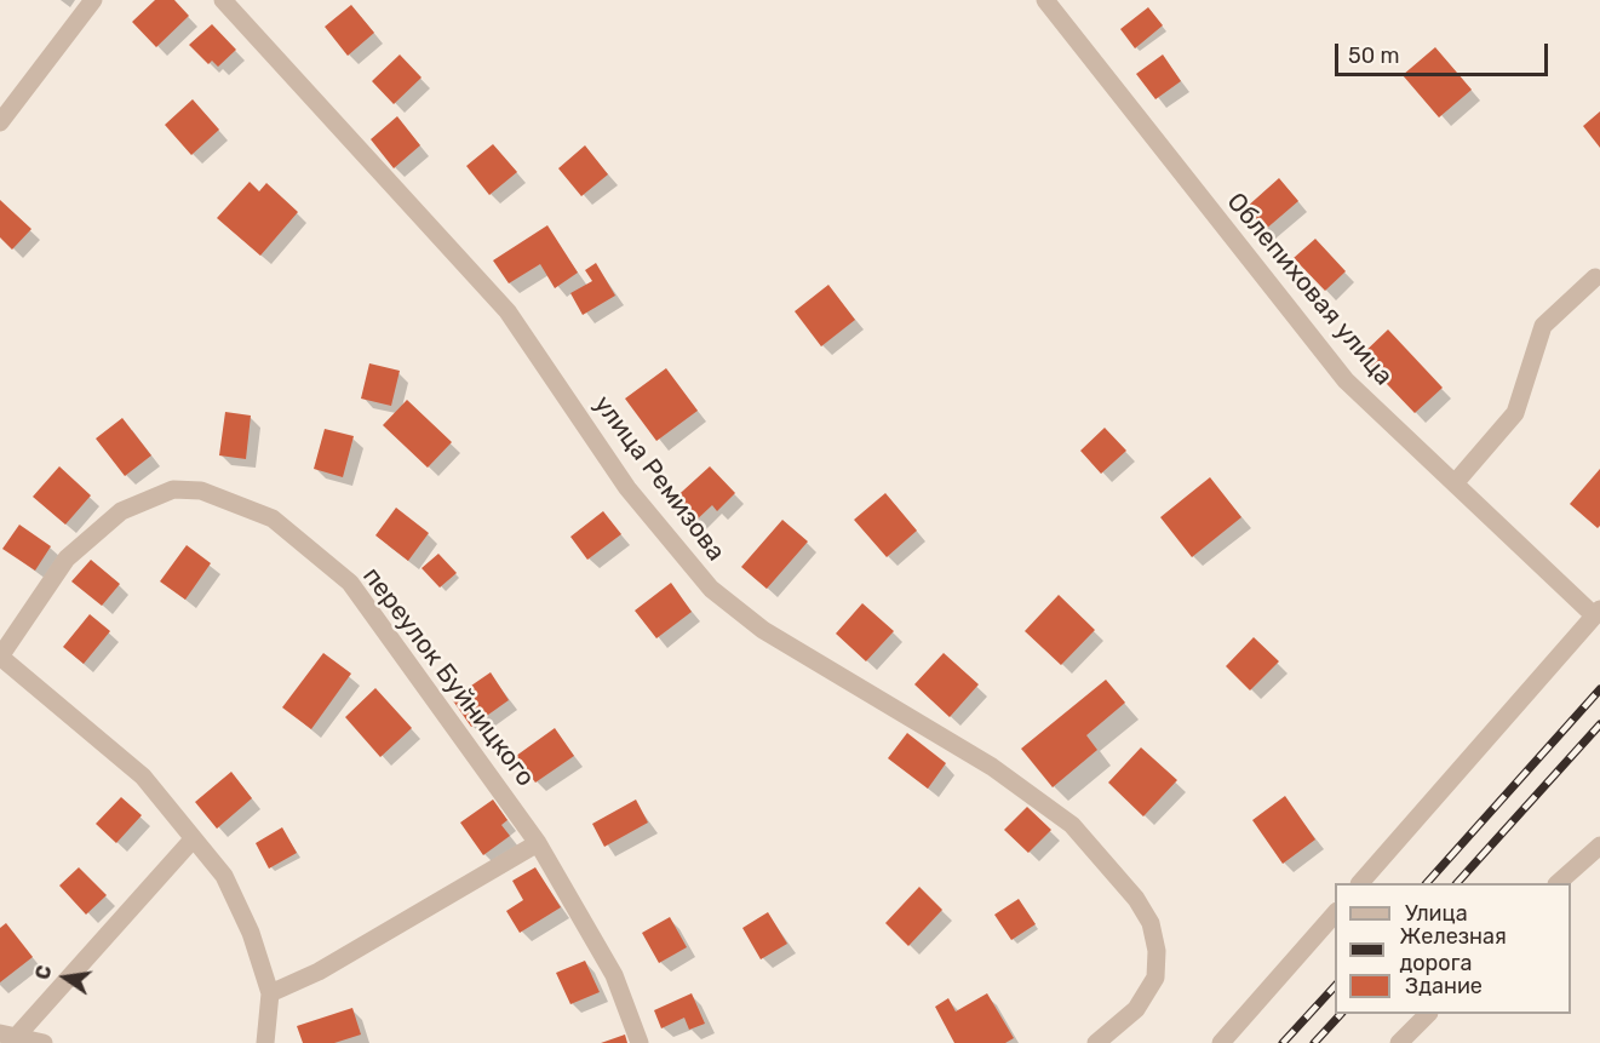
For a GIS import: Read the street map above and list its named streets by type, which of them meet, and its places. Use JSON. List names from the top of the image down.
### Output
{
  "streets": {
    "street": ["Облепиховая улица", "улица Ремизова", "переулок Буйницкого"]
  },
  "legend": ["Улица", "Железная дорога", "Здание"],
  "scale_bar": "50 m",
  "north": "left"
}
